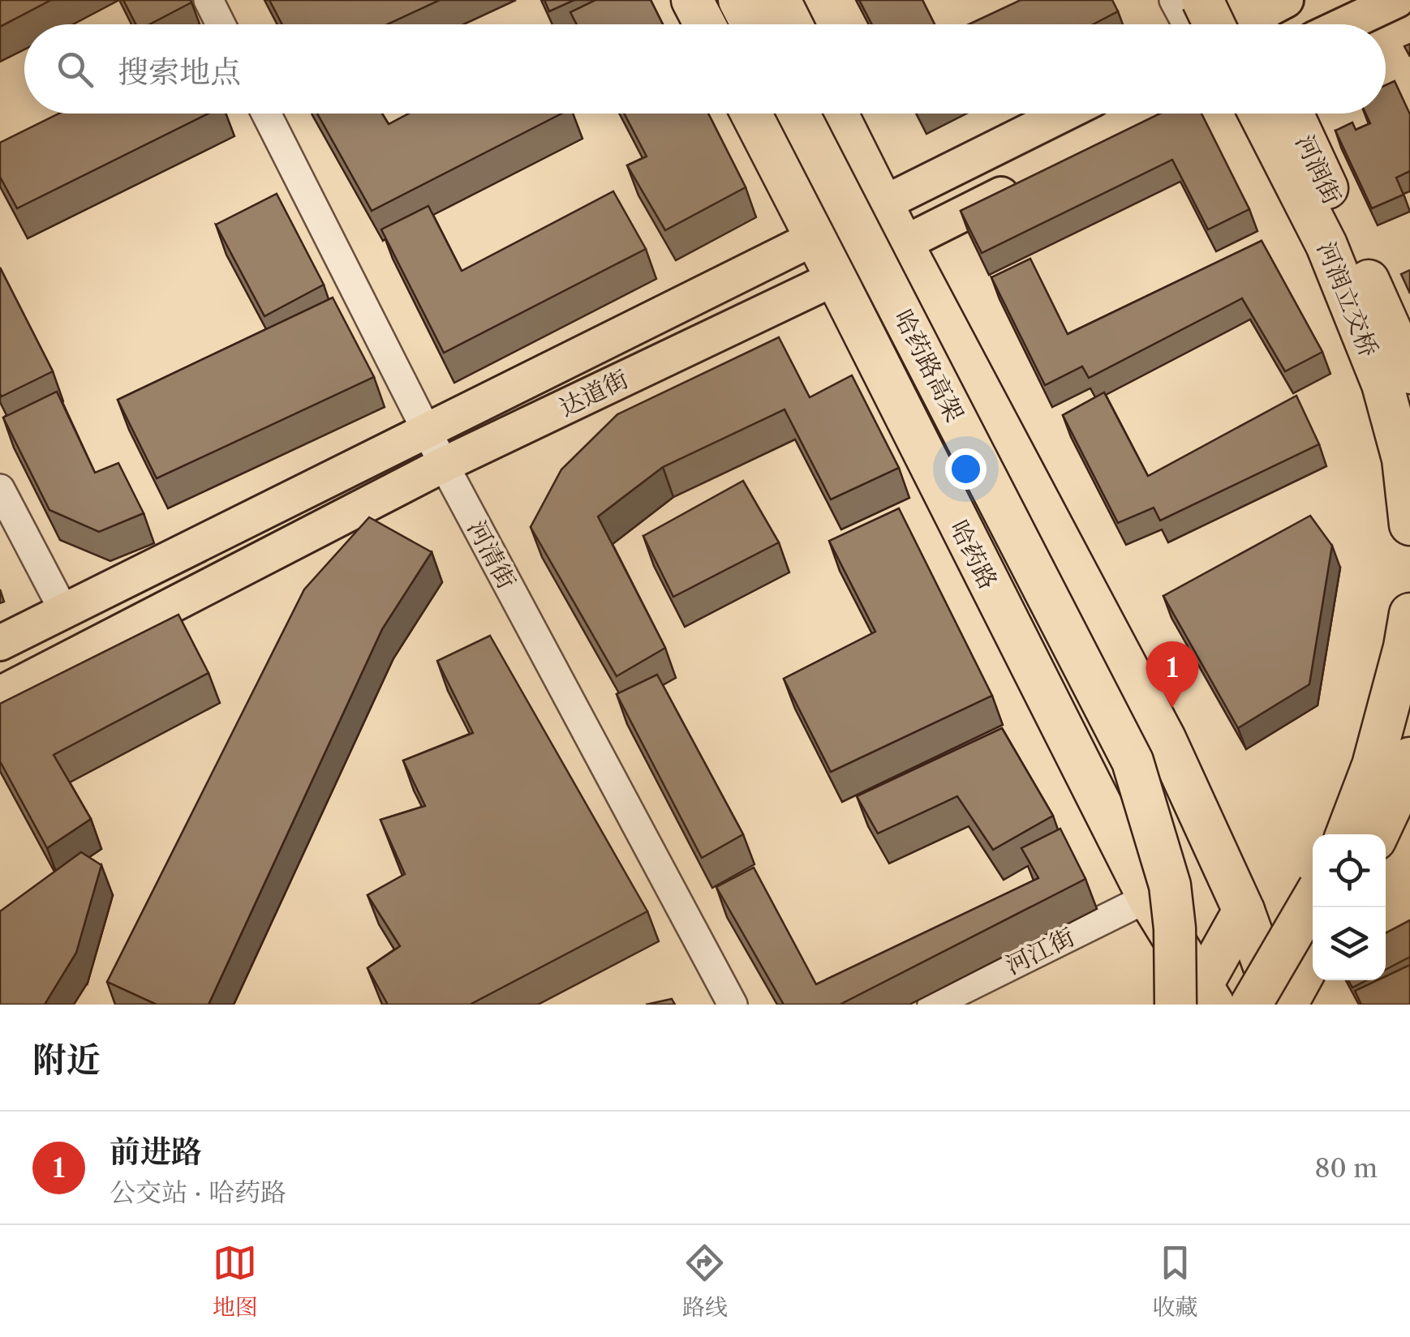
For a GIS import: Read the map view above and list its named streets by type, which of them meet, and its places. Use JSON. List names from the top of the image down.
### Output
{
  "streets": {
    "highway": [
      "河润街",
      "河润立交桥",
      "哈药路高架",
      "哈药路"
    ],
    "main road": ["达道街"],
    "street": ["河清街", "河江街"]
  },
  "crossings": [
    ["哈药路高架", "哈药路"],
    ["达道街", "河清街"],
    ["达道街", "哈药路"],
    ["哈药路", "河江街"]
  ],
  "page": {
    "search": "搜索地点",
    "pins": "1",
    "heading": "附近",
    "list": [
      {
        "mark": "1",
        "name": "前进路",
        "note": "公交站 · 哈药路",
        "value": "80 m"
      }
    ],
    "nav": ["地图", "路线", "收藏"]
  }
}
